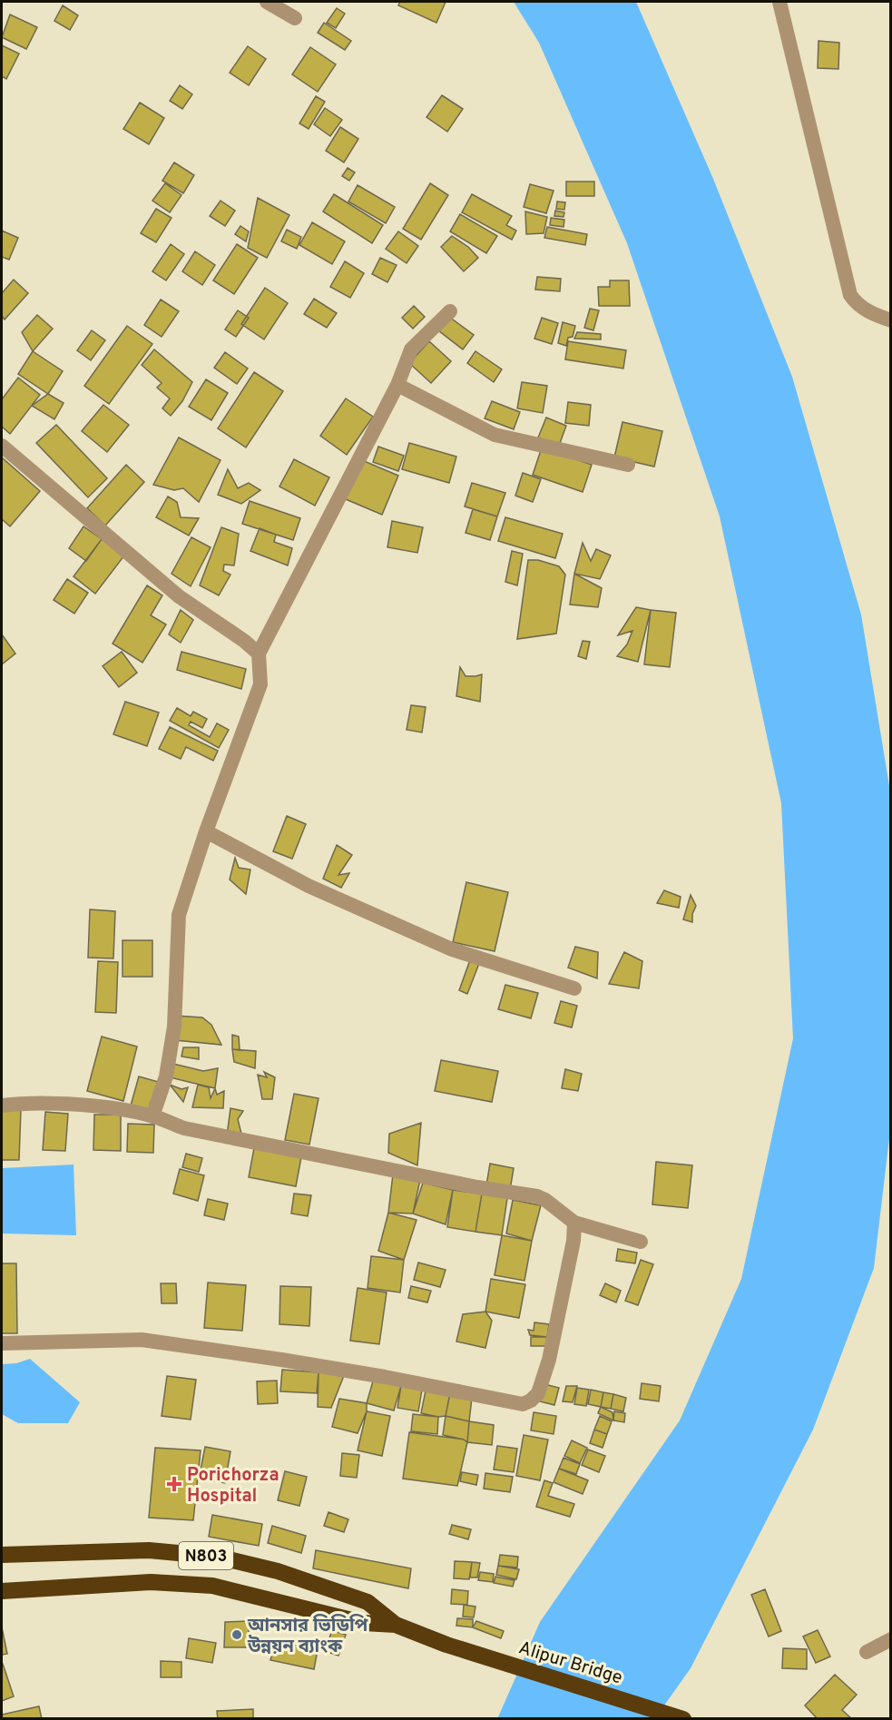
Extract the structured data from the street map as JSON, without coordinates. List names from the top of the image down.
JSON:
{
  "streets": {
    "highway": ["N803", "Alipur Bridge"]
  },
  "crossings": [
    ["N803", "Alipur Bridge"]
  ],
  "places": {
    "health": ["Porichorza Hospital"],
    "other": ["আনসার ভিডিপি উন্নয়ন ব্যাংক"]
  }
}
